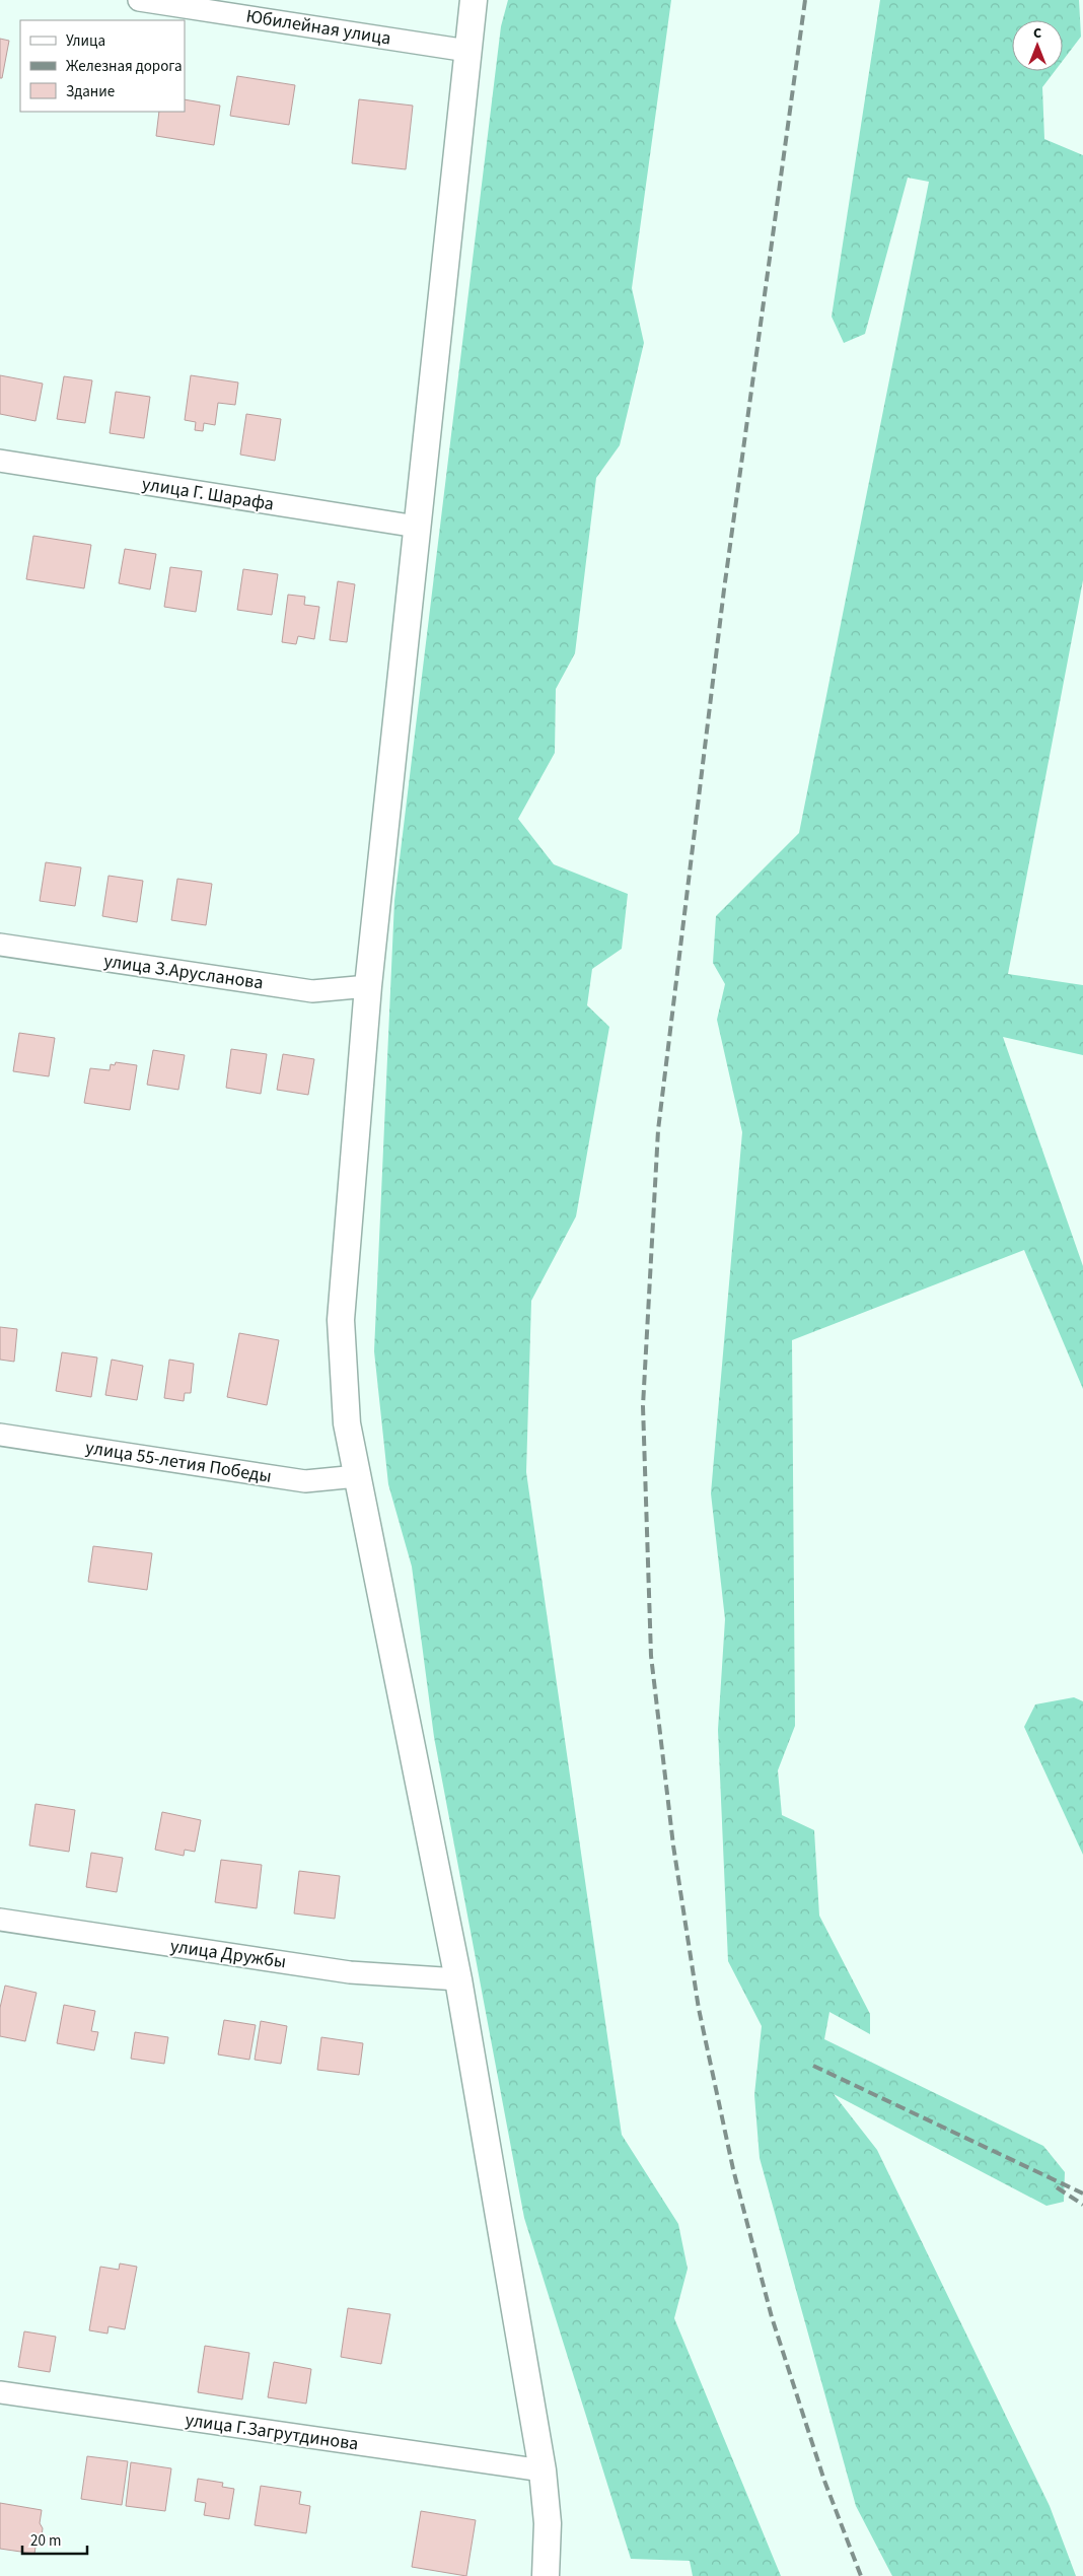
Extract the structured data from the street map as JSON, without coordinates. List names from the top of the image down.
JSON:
{
  "streets": {
    "street": [
      "Юбилейная улица",
      "улица Г. Шарафа",
      "улица З.Арусланова",
      "улица 55-летия Победы",
      "улица Дружбы",
      "улица Г.Загрутдинова"
    ]
  },
  "legend": ["Улица", "Железная дорога", "Здание"],
  "scale_bar": "20 m",
  "north": "top"
}
